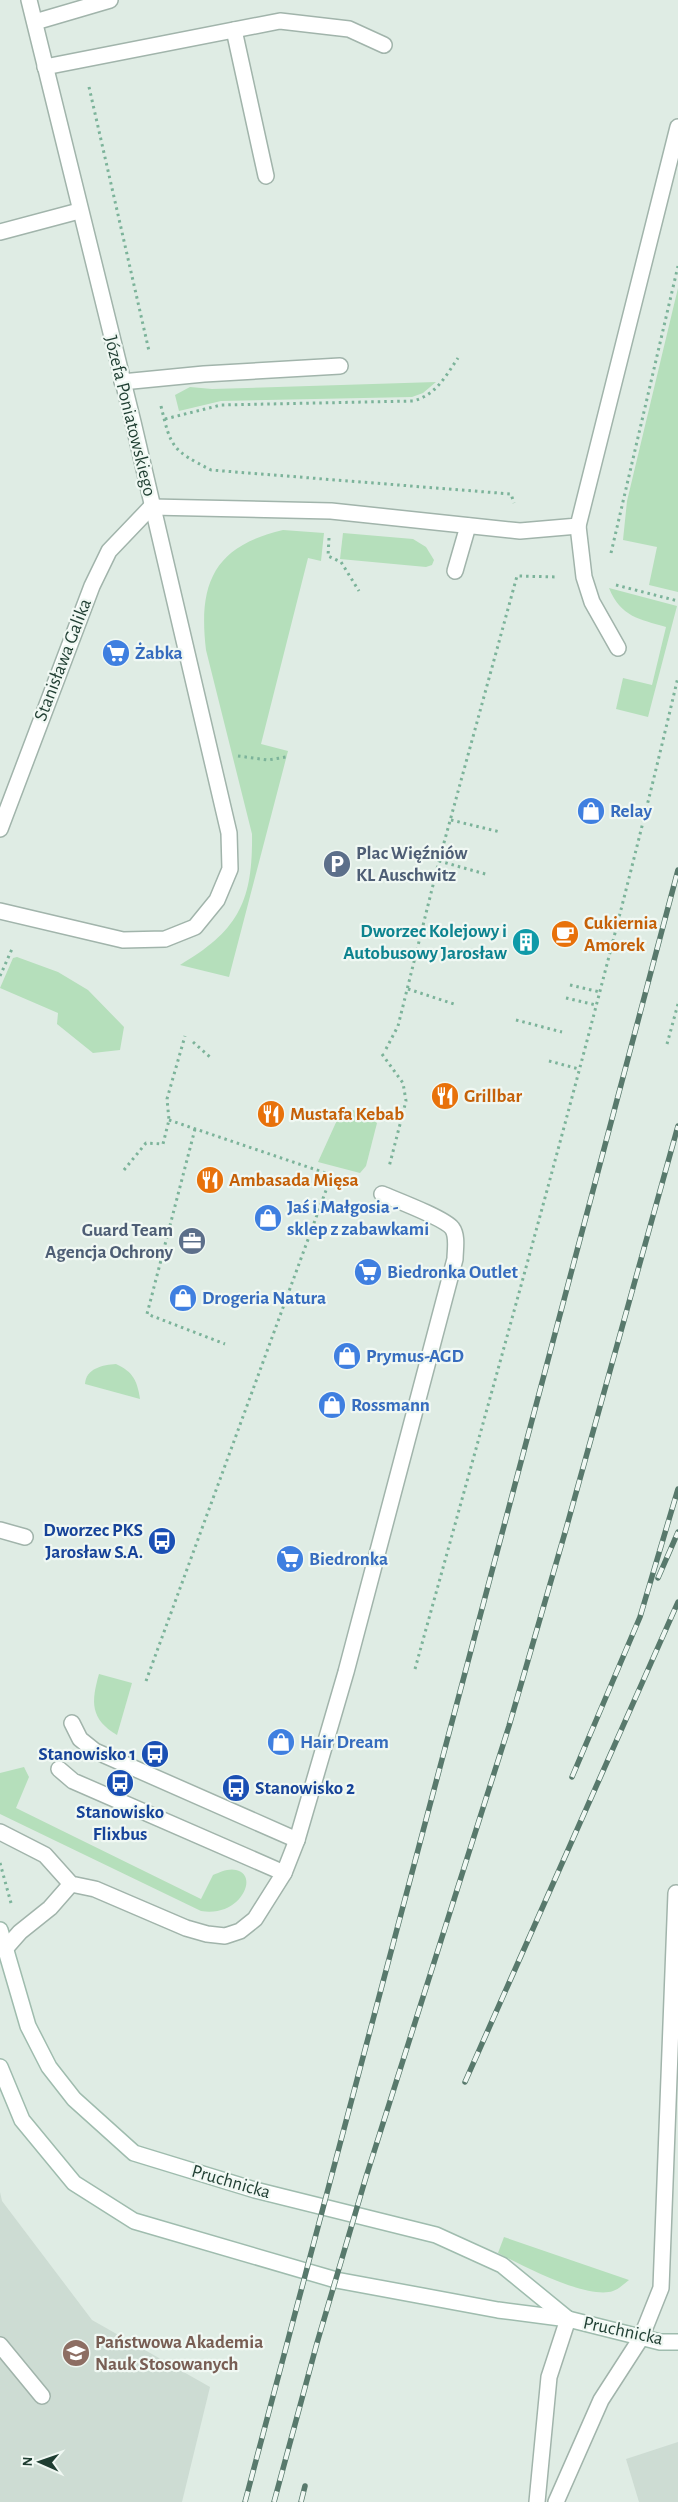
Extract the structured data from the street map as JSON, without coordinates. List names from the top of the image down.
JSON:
{
  "streets": {
    "street": ["Józefa Poniatowskiego", "Stanisława Galika", "Pruchnicka"]
  },
  "crossings": [
    ["Józefa Poniatowskiego", "Stanisława Galika"]
  ],
  "places": {
    "supermarket": ["Żabka", "Biedronka Outlet", "Biedronka"],
    "shop": [
      "Relay",
      "Jaś i Małgosia - sklep z zabawkami",
      "Drogeria Natura",
      "Prymus-AGD",
      "Rossmann",
      "Hair Dream"
    ],
    "parking": ["Plac Więźniów KL Auschwitz"],
    "cafe": ["Cukiernia Amorek"],
    "building": ["Dworzec Kolejowy i Autobusowy Jarosław"],
    "restaurant": ["Grillbar", "Mustafa Kebab", "Ambasada Mięsa"],
    "office": ["Guard Team Agencja Ochrony"],
    "bus stop": [
      "Dworzec PKS Jarosław S.A.",
      "Stanowisko 1",
      "Stanowisko Flixbus",
      "Stanowisko 2"
    ],
    "school or university": ["Państwowa Akademia Nauk Stosowanych"]
  },
  "north": "left"
}
